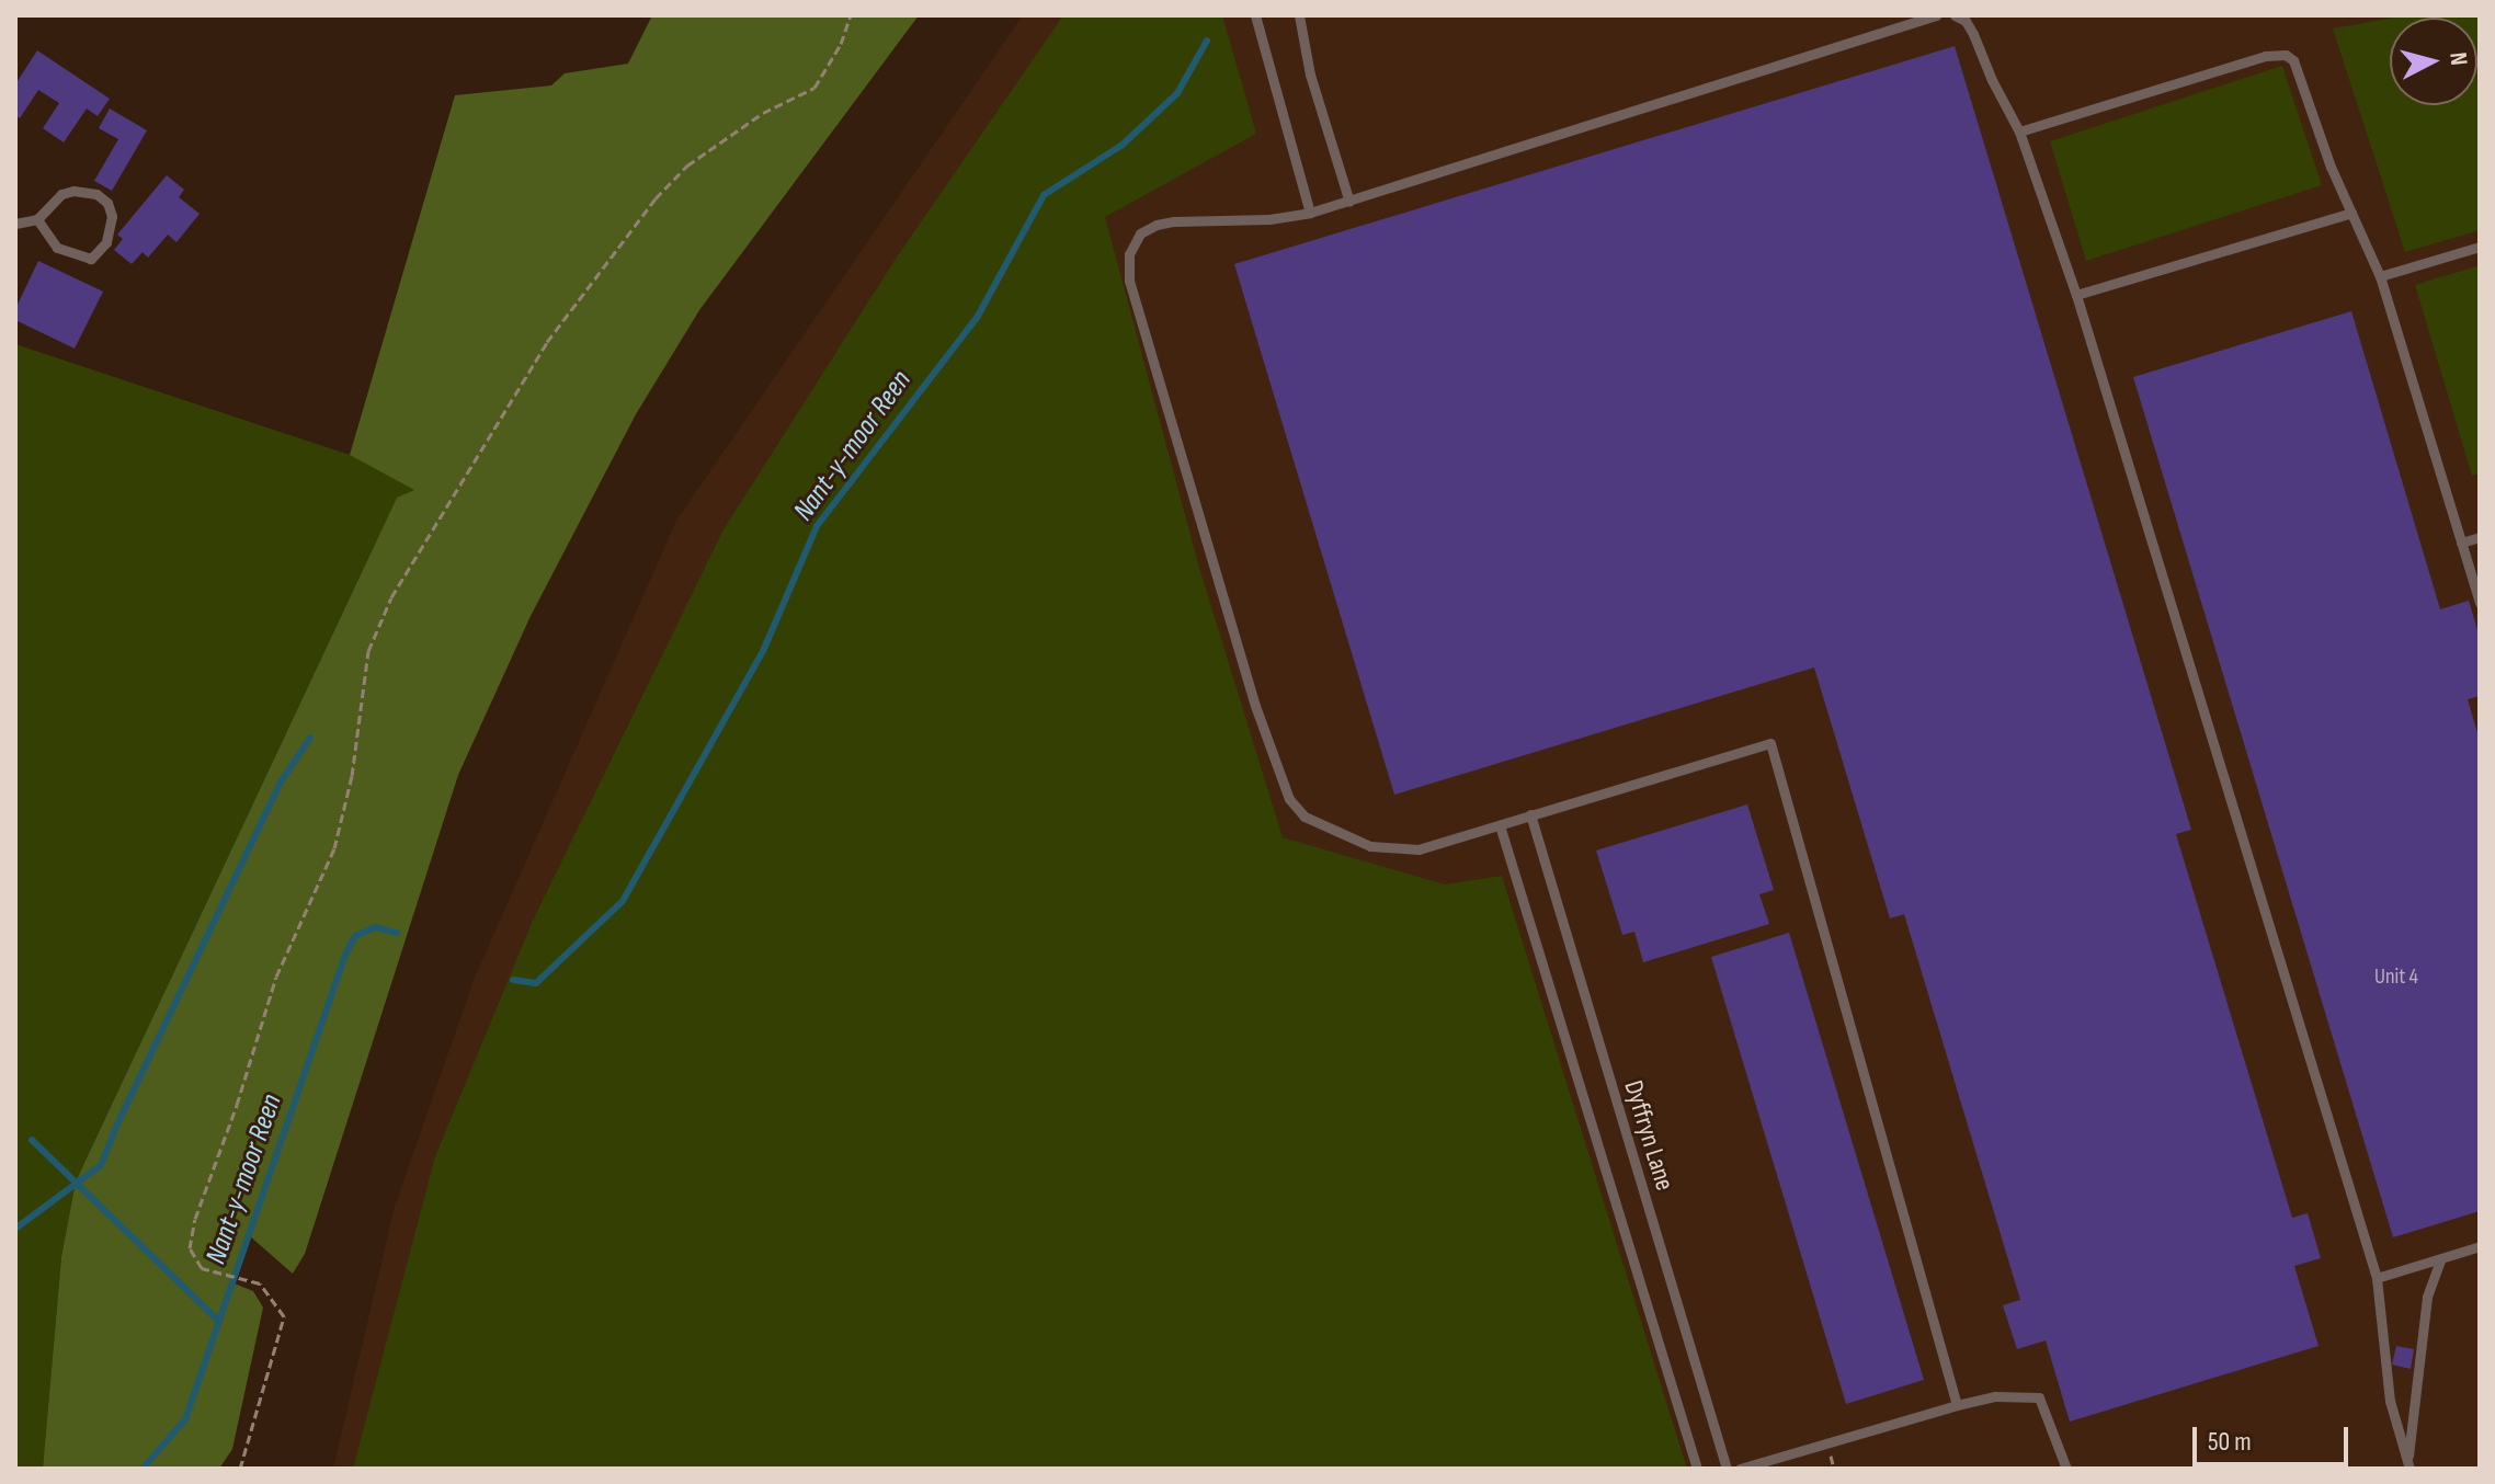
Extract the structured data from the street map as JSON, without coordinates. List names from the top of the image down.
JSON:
{
  "streets": {
    "lane": ["Dyffryn Lane"]
  },
  "water": ["Nant-y-moor Reen"],
  "house_numbers": ["Unit 4"],
  "scale_bar": "50 m",
  "north": "right"
}
